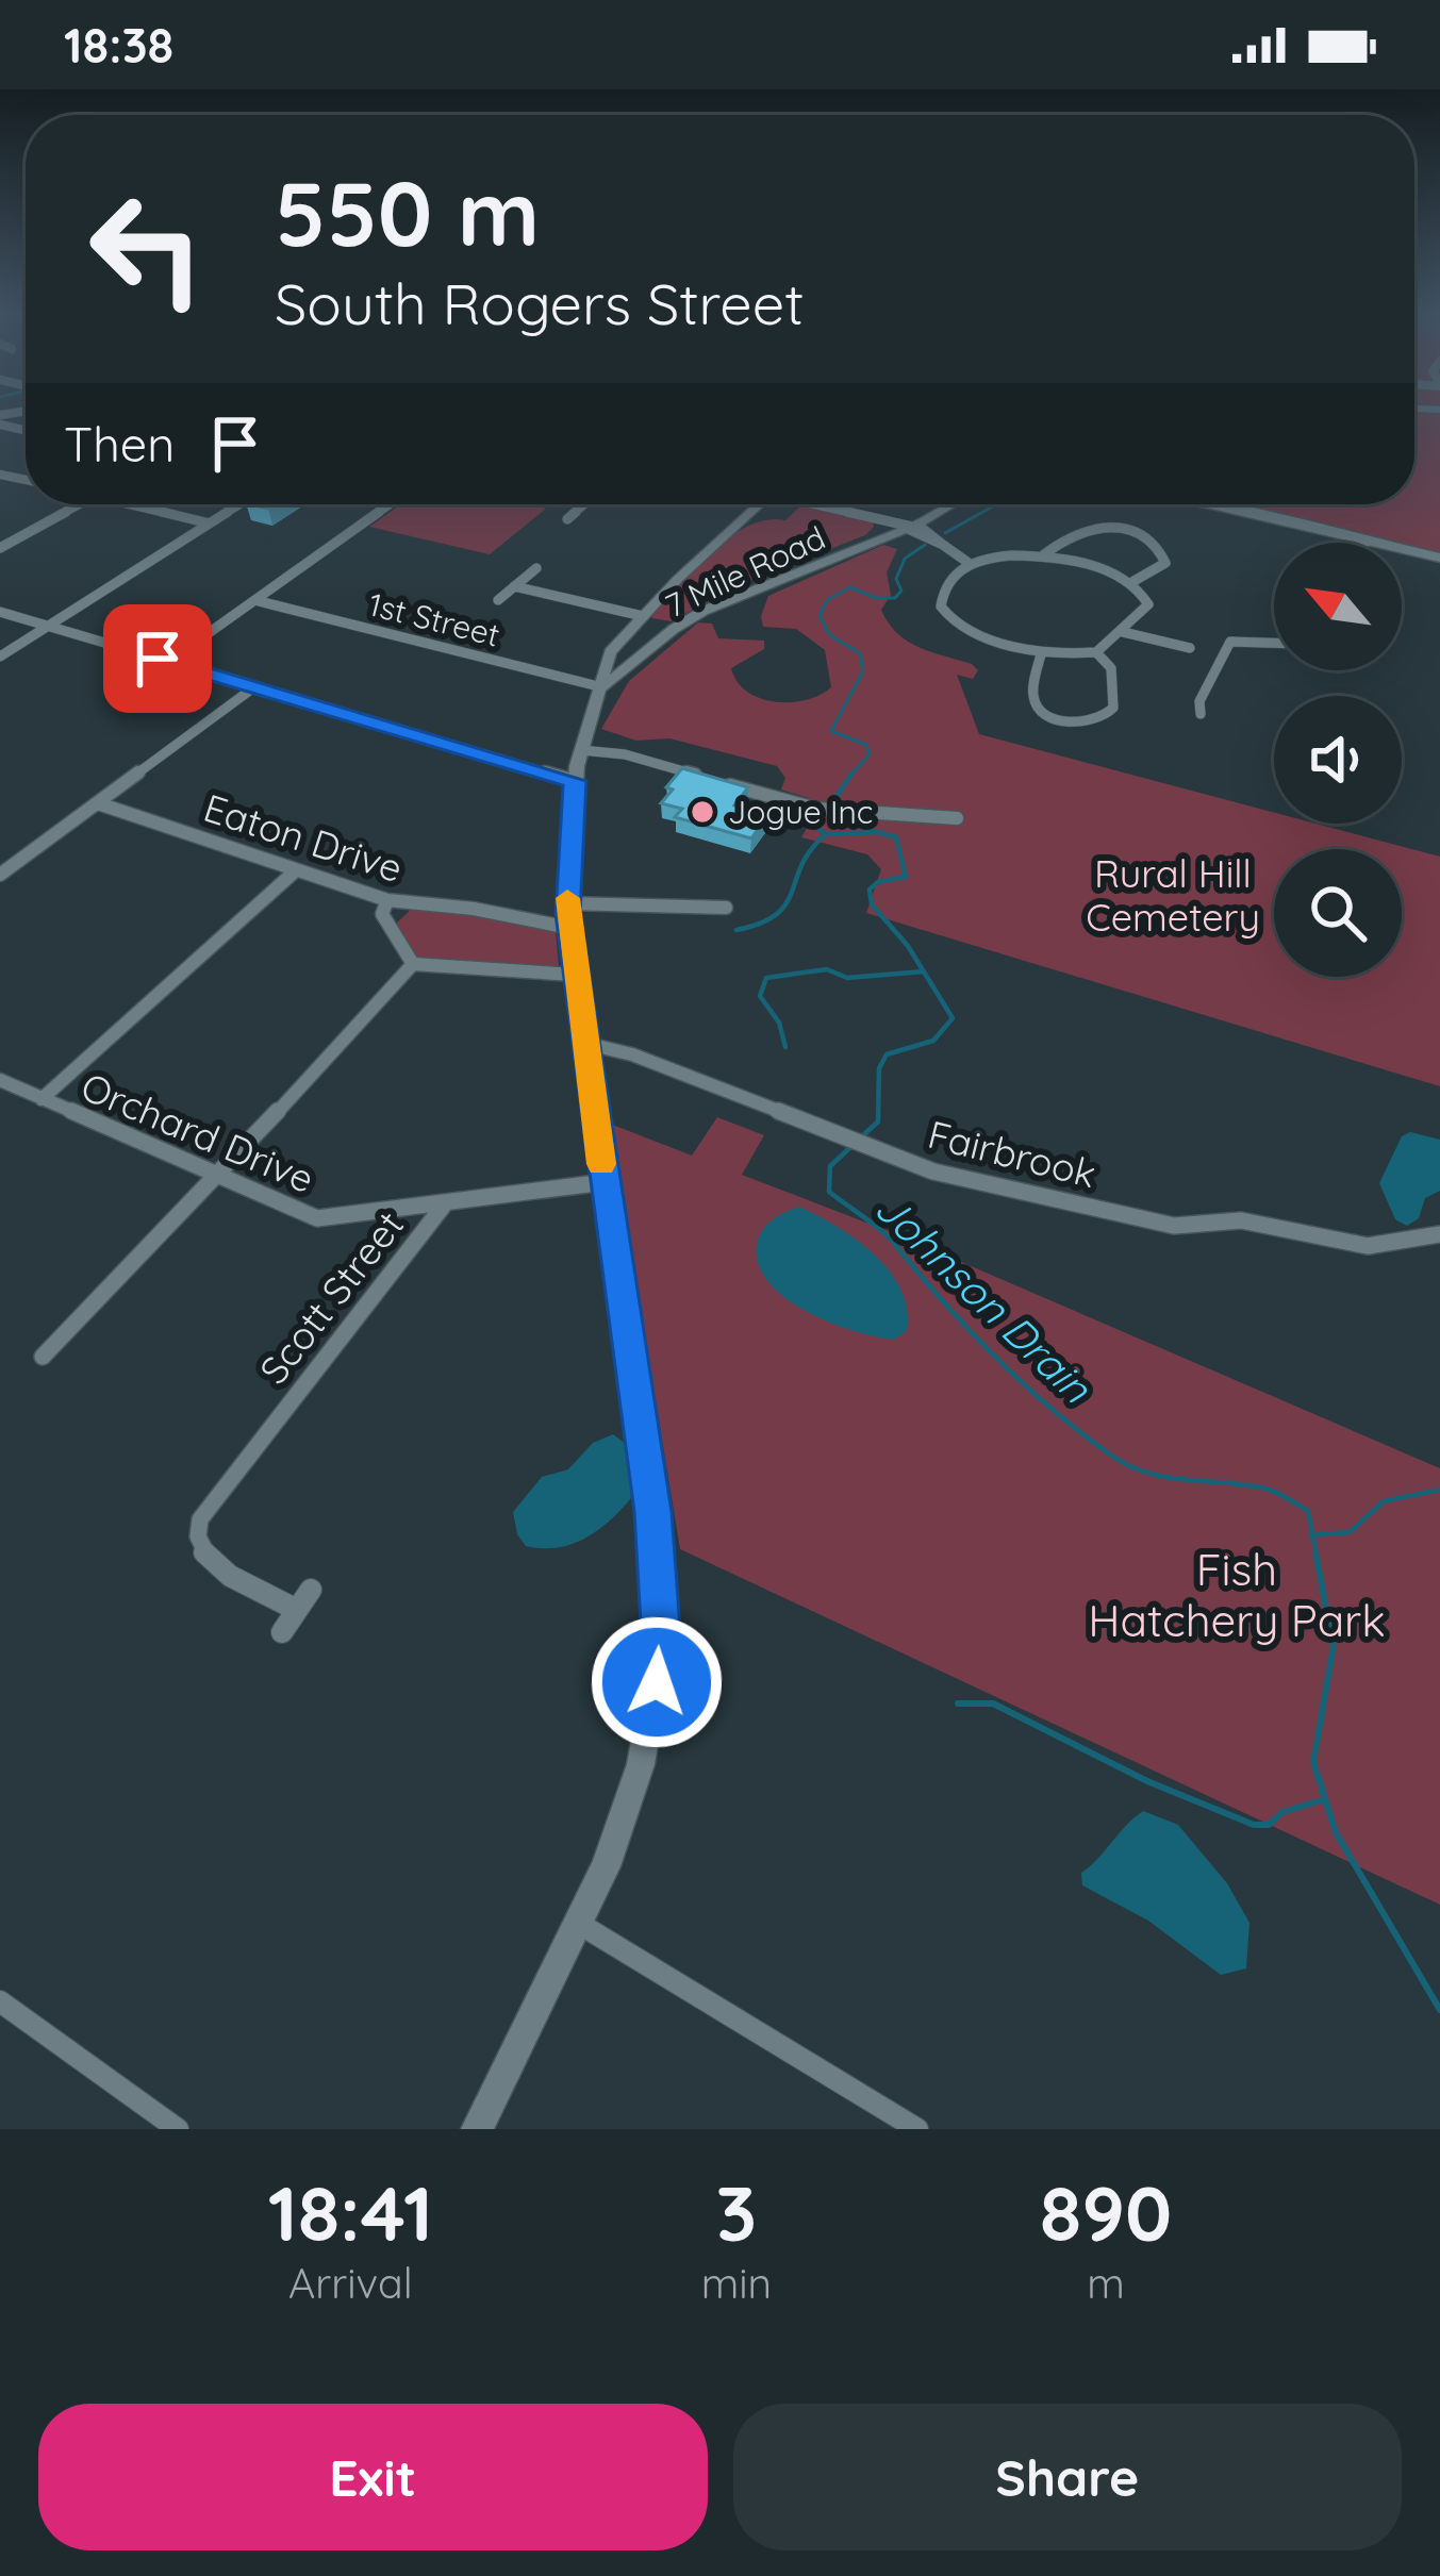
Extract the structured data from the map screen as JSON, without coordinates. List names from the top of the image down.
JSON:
{
  "streets": {
    "street": [
      "7 Mile Road",
      "1st Street",
      "Eaton Drive",
      "Orchard Drive",
      "Fairbrook",
      "Scott Street"
    ]
  },
  "crossings": [
    ["7 Mile Road", "1st Street"],
    ["Orchard Drive", "Scott Street"]
  ],
  "water": ["Johnson Drain"],
  "parks": ["Rural Hill Cemetery", "Fish Hatchery Park"],
  "places": ["Jogue Inc"],
  "north": "top left",
  "page": {
    "status": "18:38",
    "turn": ["550 m", "South Rogers Street"],
    "then": "Then",
    "eta": [
      "18:41",
      "Arrival",
      "3",
      "min",
      "890",
      "m"
    ],
    "buttons": ["Exit", "Share"]
  }
}
